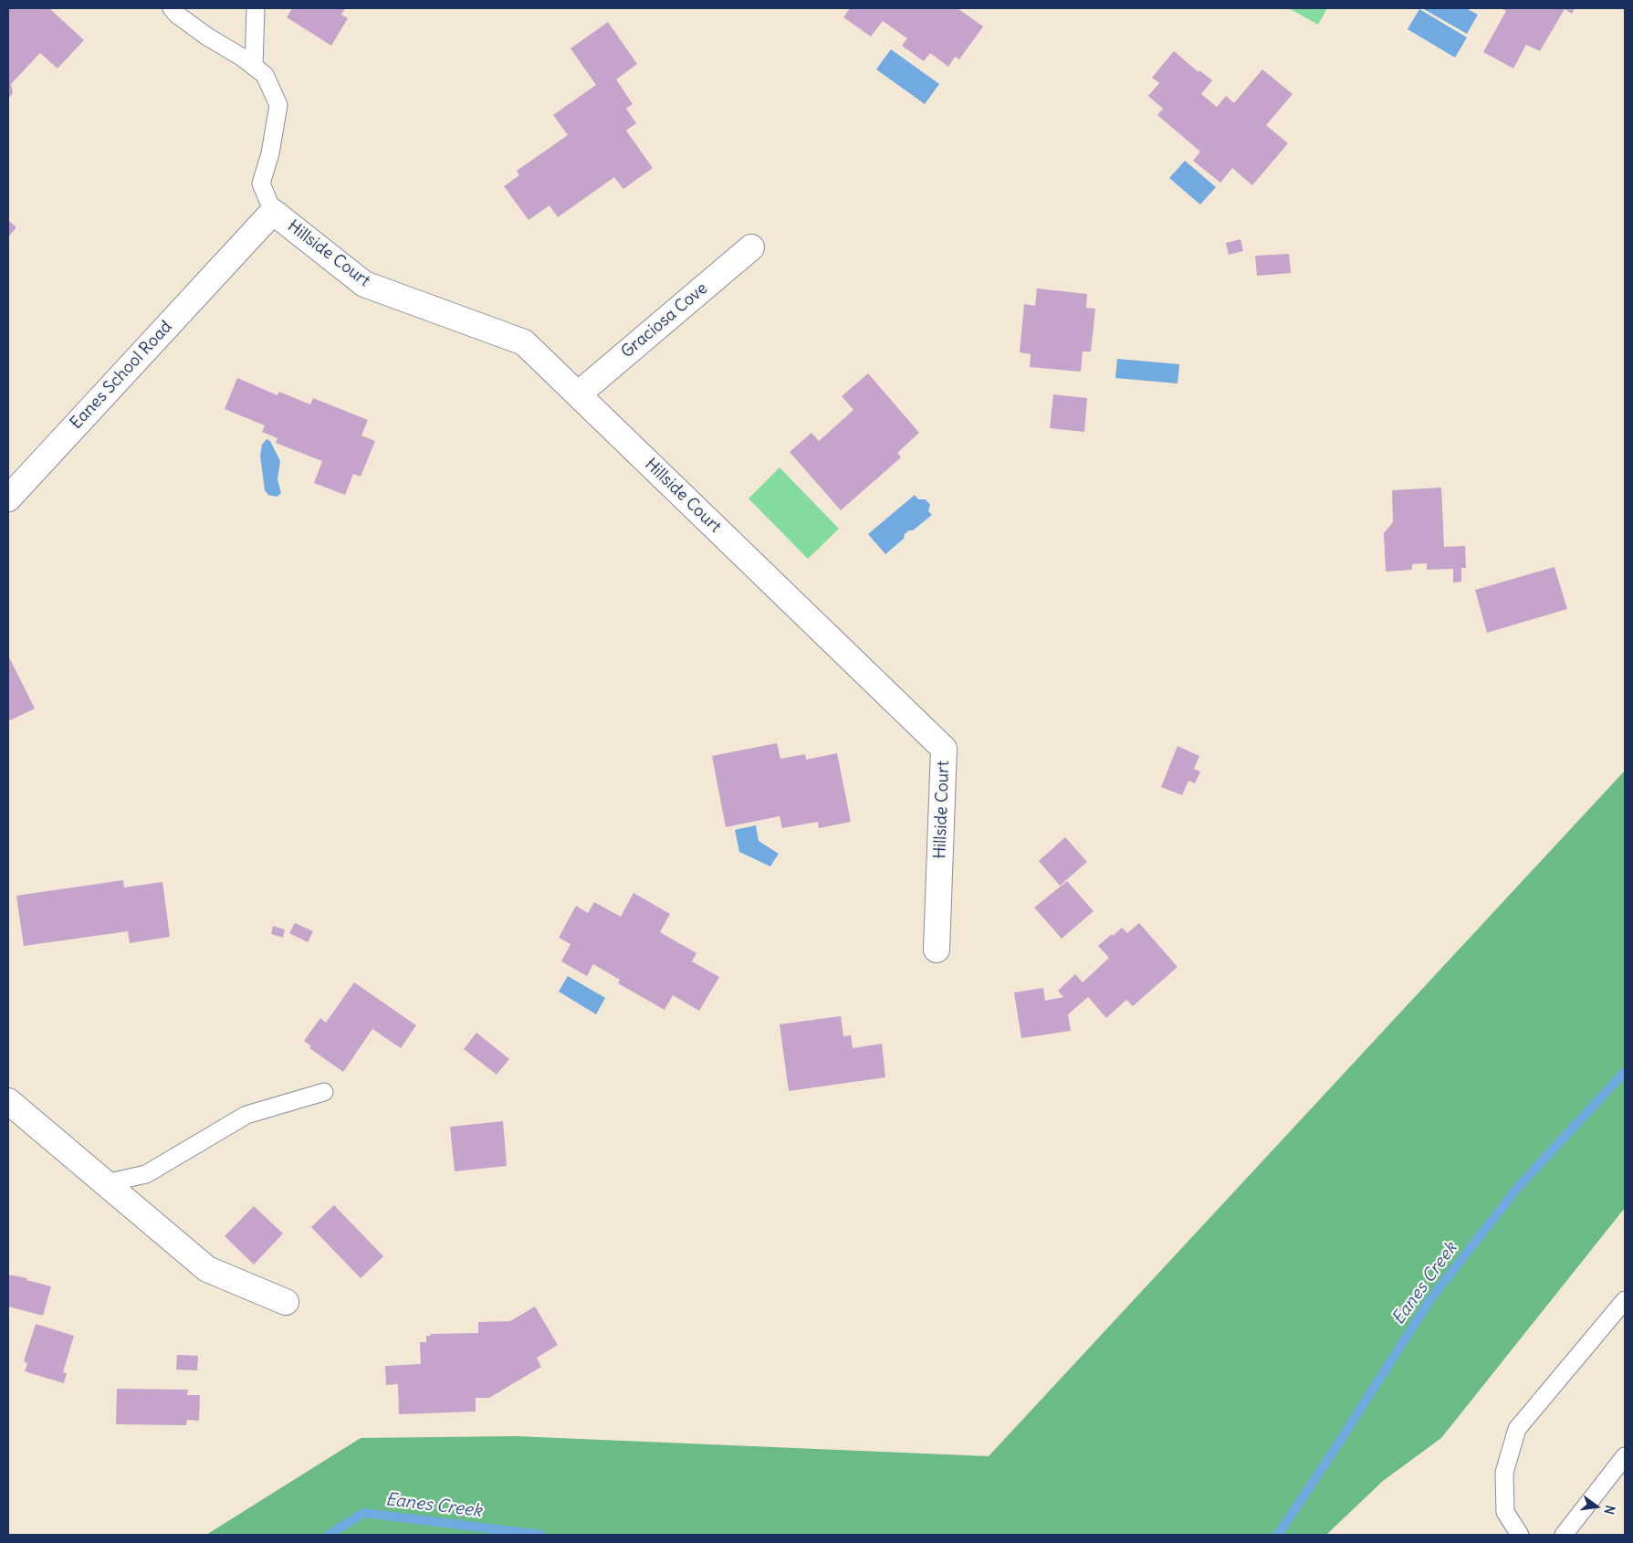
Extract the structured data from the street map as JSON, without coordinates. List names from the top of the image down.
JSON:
{
  "streets": {
    "street": ["Hillside Court", "Graciosa Cove", "Eanes School Road"]
  },
  "crossings": [
    ["Hillside Court", "Graciosa Cove"],
    ["Hillside Court", "Eanes School Road"]
  ],
  "water": ["Eanes Creek"],
  "north": "right"
}
